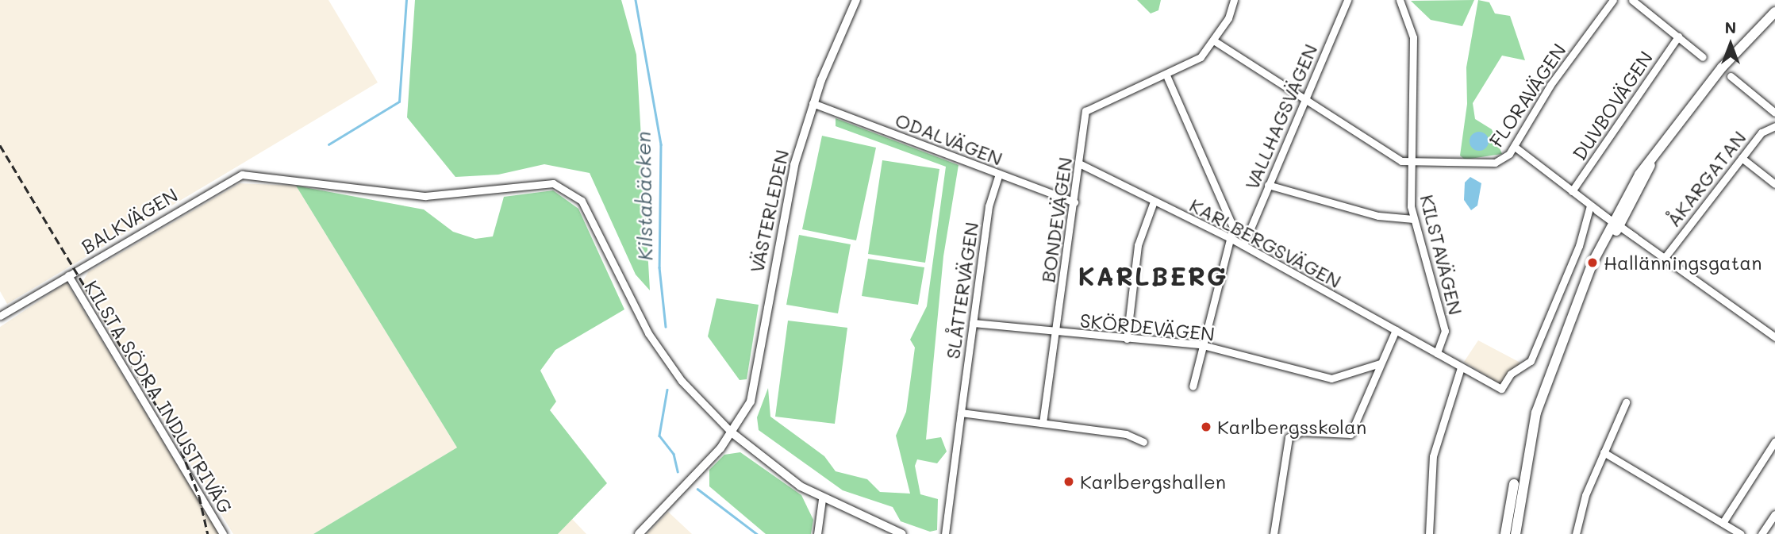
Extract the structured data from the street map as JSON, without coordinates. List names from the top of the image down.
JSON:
{
  "streets": {
    "street": [
      "FLORAVÄGEN",
      "DUVBOVÄGEN",
      "VALLHAGSVÄGEN",
      "ODALVÄGEN",
      "ÅKARGATAN",
      "VÄSTERLEDEN",
      "BONDEVÄGEN",
      "BALKVÄGEN",
      "KARLBERGSVÄGEN",
      "KILSTAVÄGEN",
      "SLÅTTERVÄGEN",
      "SKÖRDEVÄGEN",
      "KILSTA SÖDRA INDUSTRIVÄG"
    ]
  },
  "crossings": [
    ["FLORAVÄGEN", "VALLHAGSVÄGEN"],
    ["FLORAVÄGEN", "BONDEVÄGEN"],
    ["FLORAVÄGEN", "KILSTAVÄGEN"],
    ["VALLHAGSVÄGEN", "KARLBERGSVÄGEN"],
    ["ODALVÄGEN", "VÄSTERLEDEN"],
    ["ODALVÄGEN", "BONDEVÄGEN"],
    ["ODALVÄGEN", "SLÅTTERVÄGEN"],
    ["VÄSTERLEDEN", "BALKVÄGEN"],
    ["BONDEVÄGEN", "KARLBERGSVÄGEN"],
    ["BONDEVÄGEN", "SKÖRDEVÄGEN"],
    ["BALKVÄGEN", "KILSTA SÖDRA INDUSTRIVÄG"],
    ["KARLBERGSVÄGEN", "KILSTAVÄGEN"],
    ["SLÅTTERVÄGEN", "SKÖRDEVÄGEN"]
  ],
  "districts": ["KARLBERG"],
  "water": ["Kilstabäcken"],
  "places": ["Hallänningsgatan", "Karlbergsskolan", "Karlbergshallen"],
  "north": "top"
}
